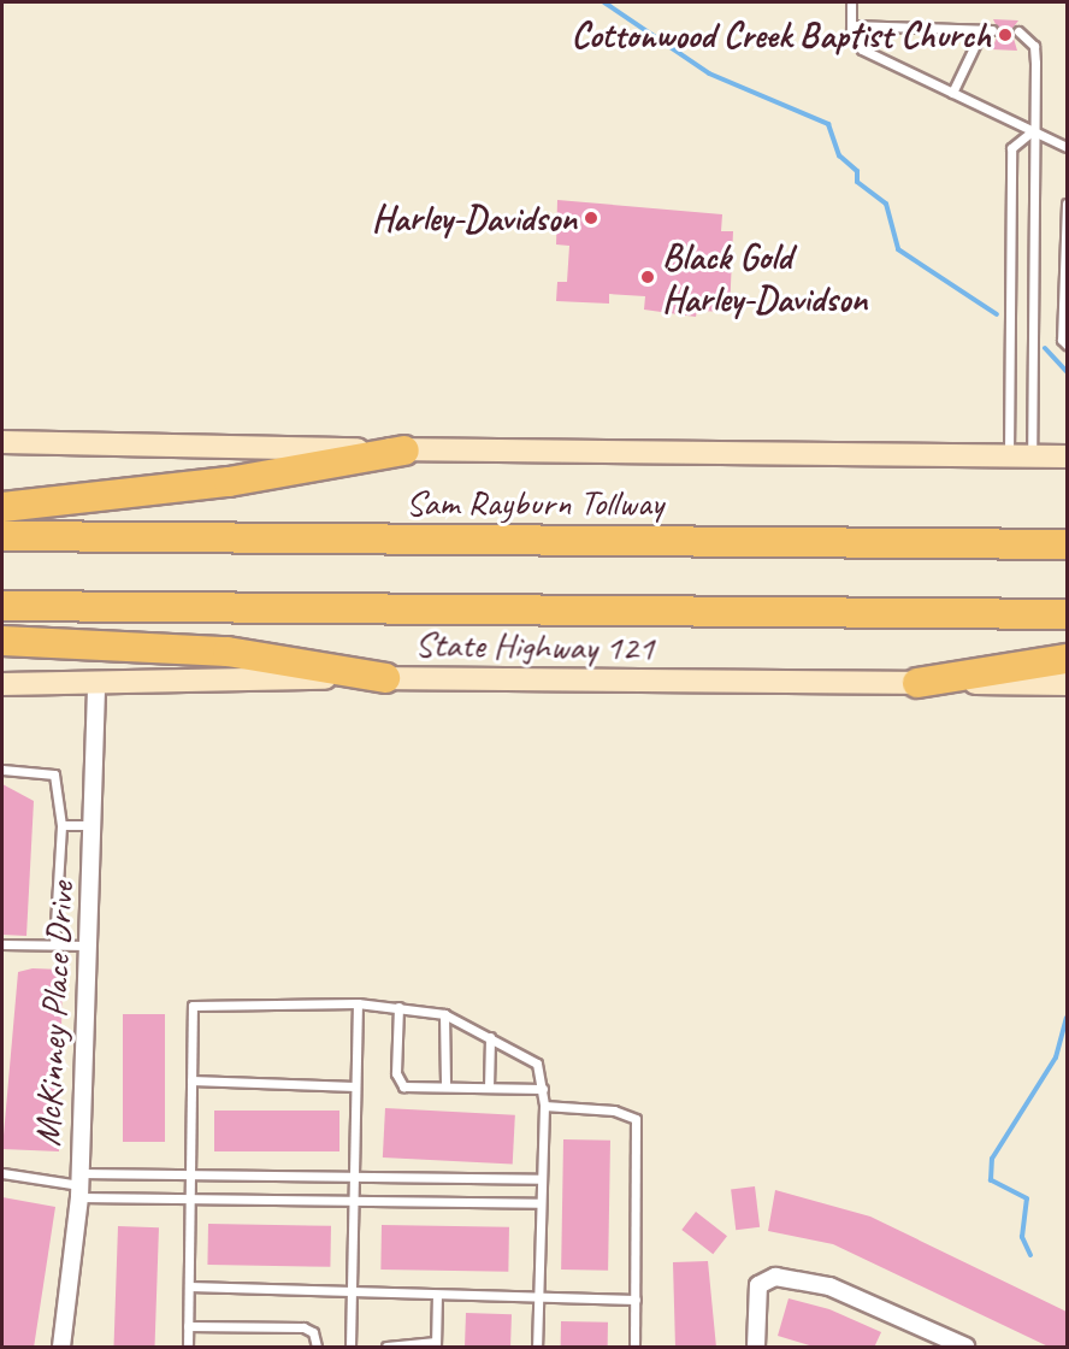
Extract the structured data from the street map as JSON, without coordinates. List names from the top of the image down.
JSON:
{
  "streets": {
    "highway": ["Sam Rayburn Tollway"],
    "main road": ["State Highway 121"],
    "street": ["McKinney Place Drive"]
  },
  "crossings": [
    ["State Highway 121", "McKinney Place Drive"]
  ],
  "places": ["Cottonwood Creek Baptist Church", "Harley-Davidson", "Black Gold Harley-Davidson"]
}
